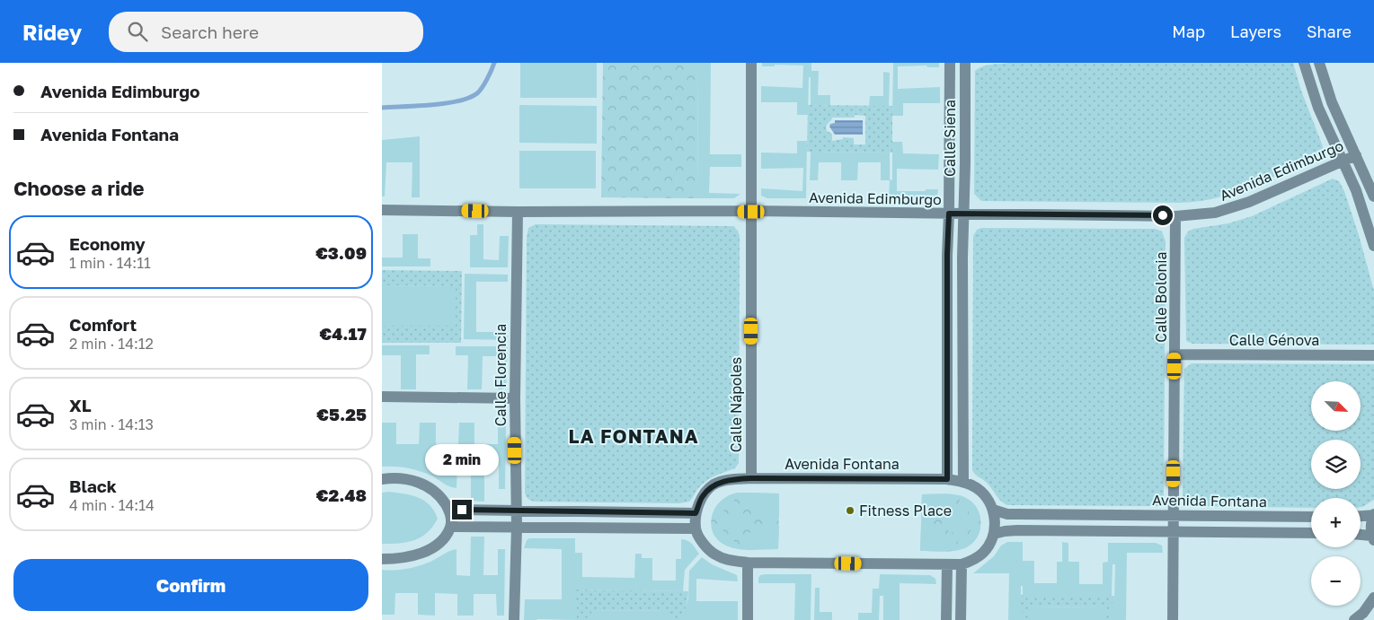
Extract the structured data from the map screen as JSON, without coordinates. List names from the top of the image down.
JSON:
{
  "streets": {
    "street": [
      "Calle Siena",
      "Avenida Edimburgo",
      "Calle Bolonia",
      "Calle Génova",
      "Calle Florencia",
      "Calle Nápoles",
      "Avenida Fontana"
    ]
  },
  "crossings": [
    ["Calle Siena", "Avenida Edimburgo"],
    ["Calle Siena", "Avenida Fontana"],
    ["Avenida Edimburgo", "Calle Bolonia"],
    ["Avenida Edimburgo", "Calle Florencia"],
    ["Avenida Edimburgo", "Calle Nápoles"],
    ["Calle Bolonia", "Calle Génova"],
    ["Calle Bolonia", "Avenida Fontana"],
    ["Calle Nápoles", "Avenida Fontana"]
  ],
  "districts": ["LA FONTANA"],
  "places": ["Fitness Place"],
  "north": "bottom right",
  "page": {
    "header": "Ridey",
    "search": "Search here",
    "nav": ["Map", "Layers", "Share"],
    "banner": ["Avenida Edimburgo", "Avenida Fontana"],
    "heading": "Choose a ride",
    "list": [
      {
        "name": "Economy",
        "note": "1 min · 14:11",
        "value": "€3.09"
      },
      {
        "name": "Comfort",
        "note": "2 min · 14:12",
        "value": "€4.17"
      },
      {
        "name": "XL",
        "note": "3 min · 14:13",
        "value": "€5.25"
      },
      {
        "name": "Black",
        "note": "4 min · 14:14",
        "value": "€2.48"
      }
    ],
    "map_buttons": ["+", "−"],
    "bubble": "2 min",
    "buttons": "Confirm"
  }
}
